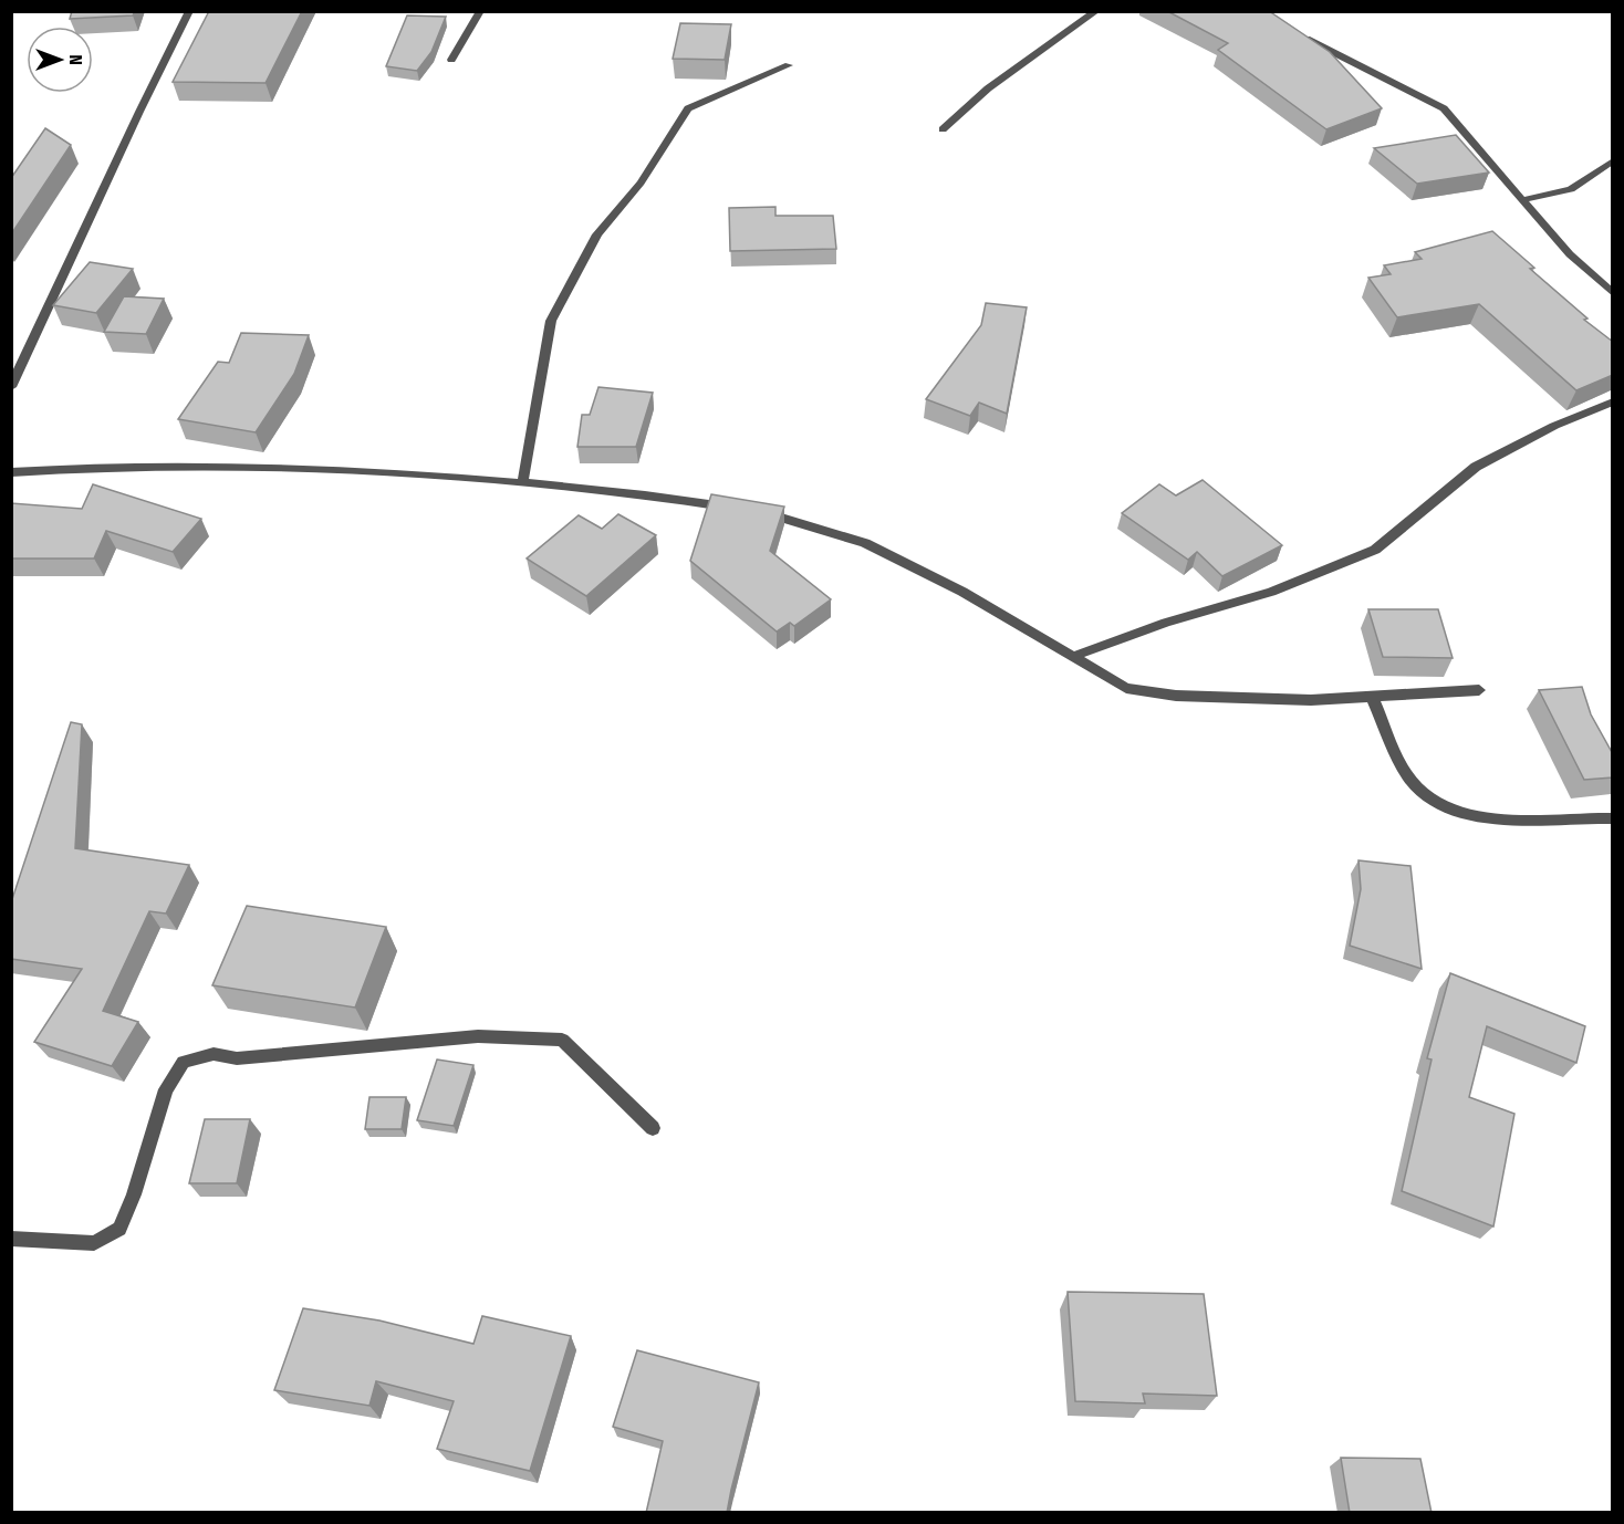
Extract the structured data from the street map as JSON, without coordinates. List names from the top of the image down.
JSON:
{
  "north": "right"
}
